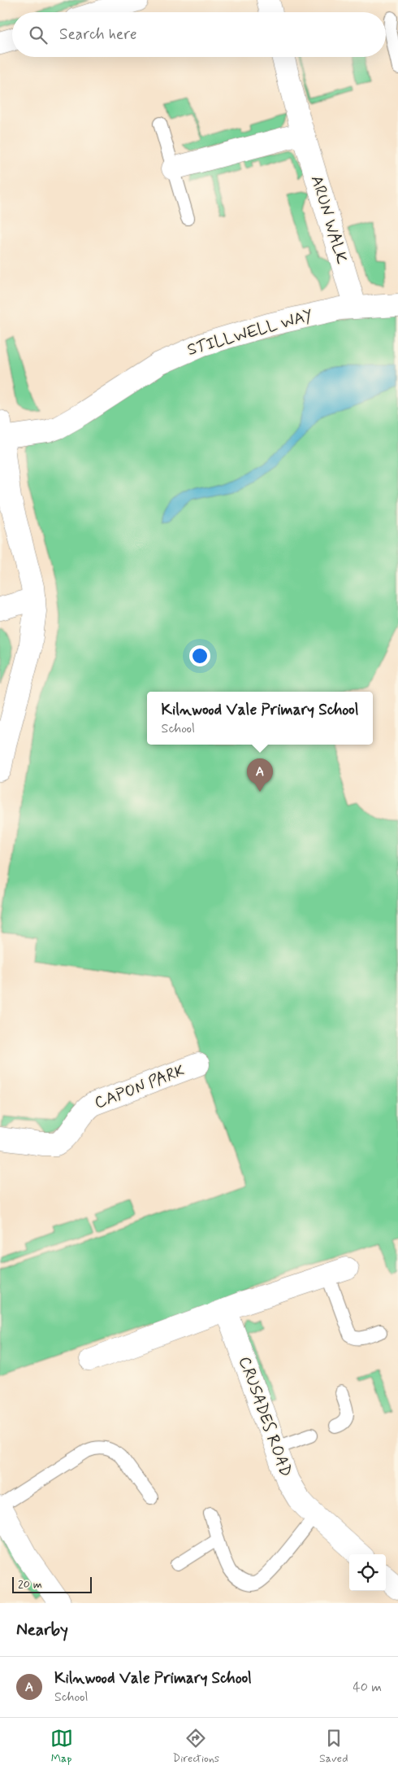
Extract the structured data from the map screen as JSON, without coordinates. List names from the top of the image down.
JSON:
{
  "streets": {
    "street": [
      "ARUN WALK",
      "STILLWELL WAY",
      "CAPON PARK",
      "CRUSADES ROAD"
    ]
  },
  "crossings": [
    ["ARUN WALK", "STILLWELL WAY"]
  ],
  "scale_bar": "20 m",
  "page": {
    "search": "Search here",
    "popup": ["Kilnwood Vale Primary School", "School"],
    "pins": "A",
    "scale": "20 m",
    "heading": "Nearby",
    "list": [
      {
        "mark": "A",
        "name": "Kilnwood Vale Primary School",
        "note": "School",
        "value": "40 m"
      }
    ],
    "nav": ["Map", "Directions", "Saved"]
  }
}
